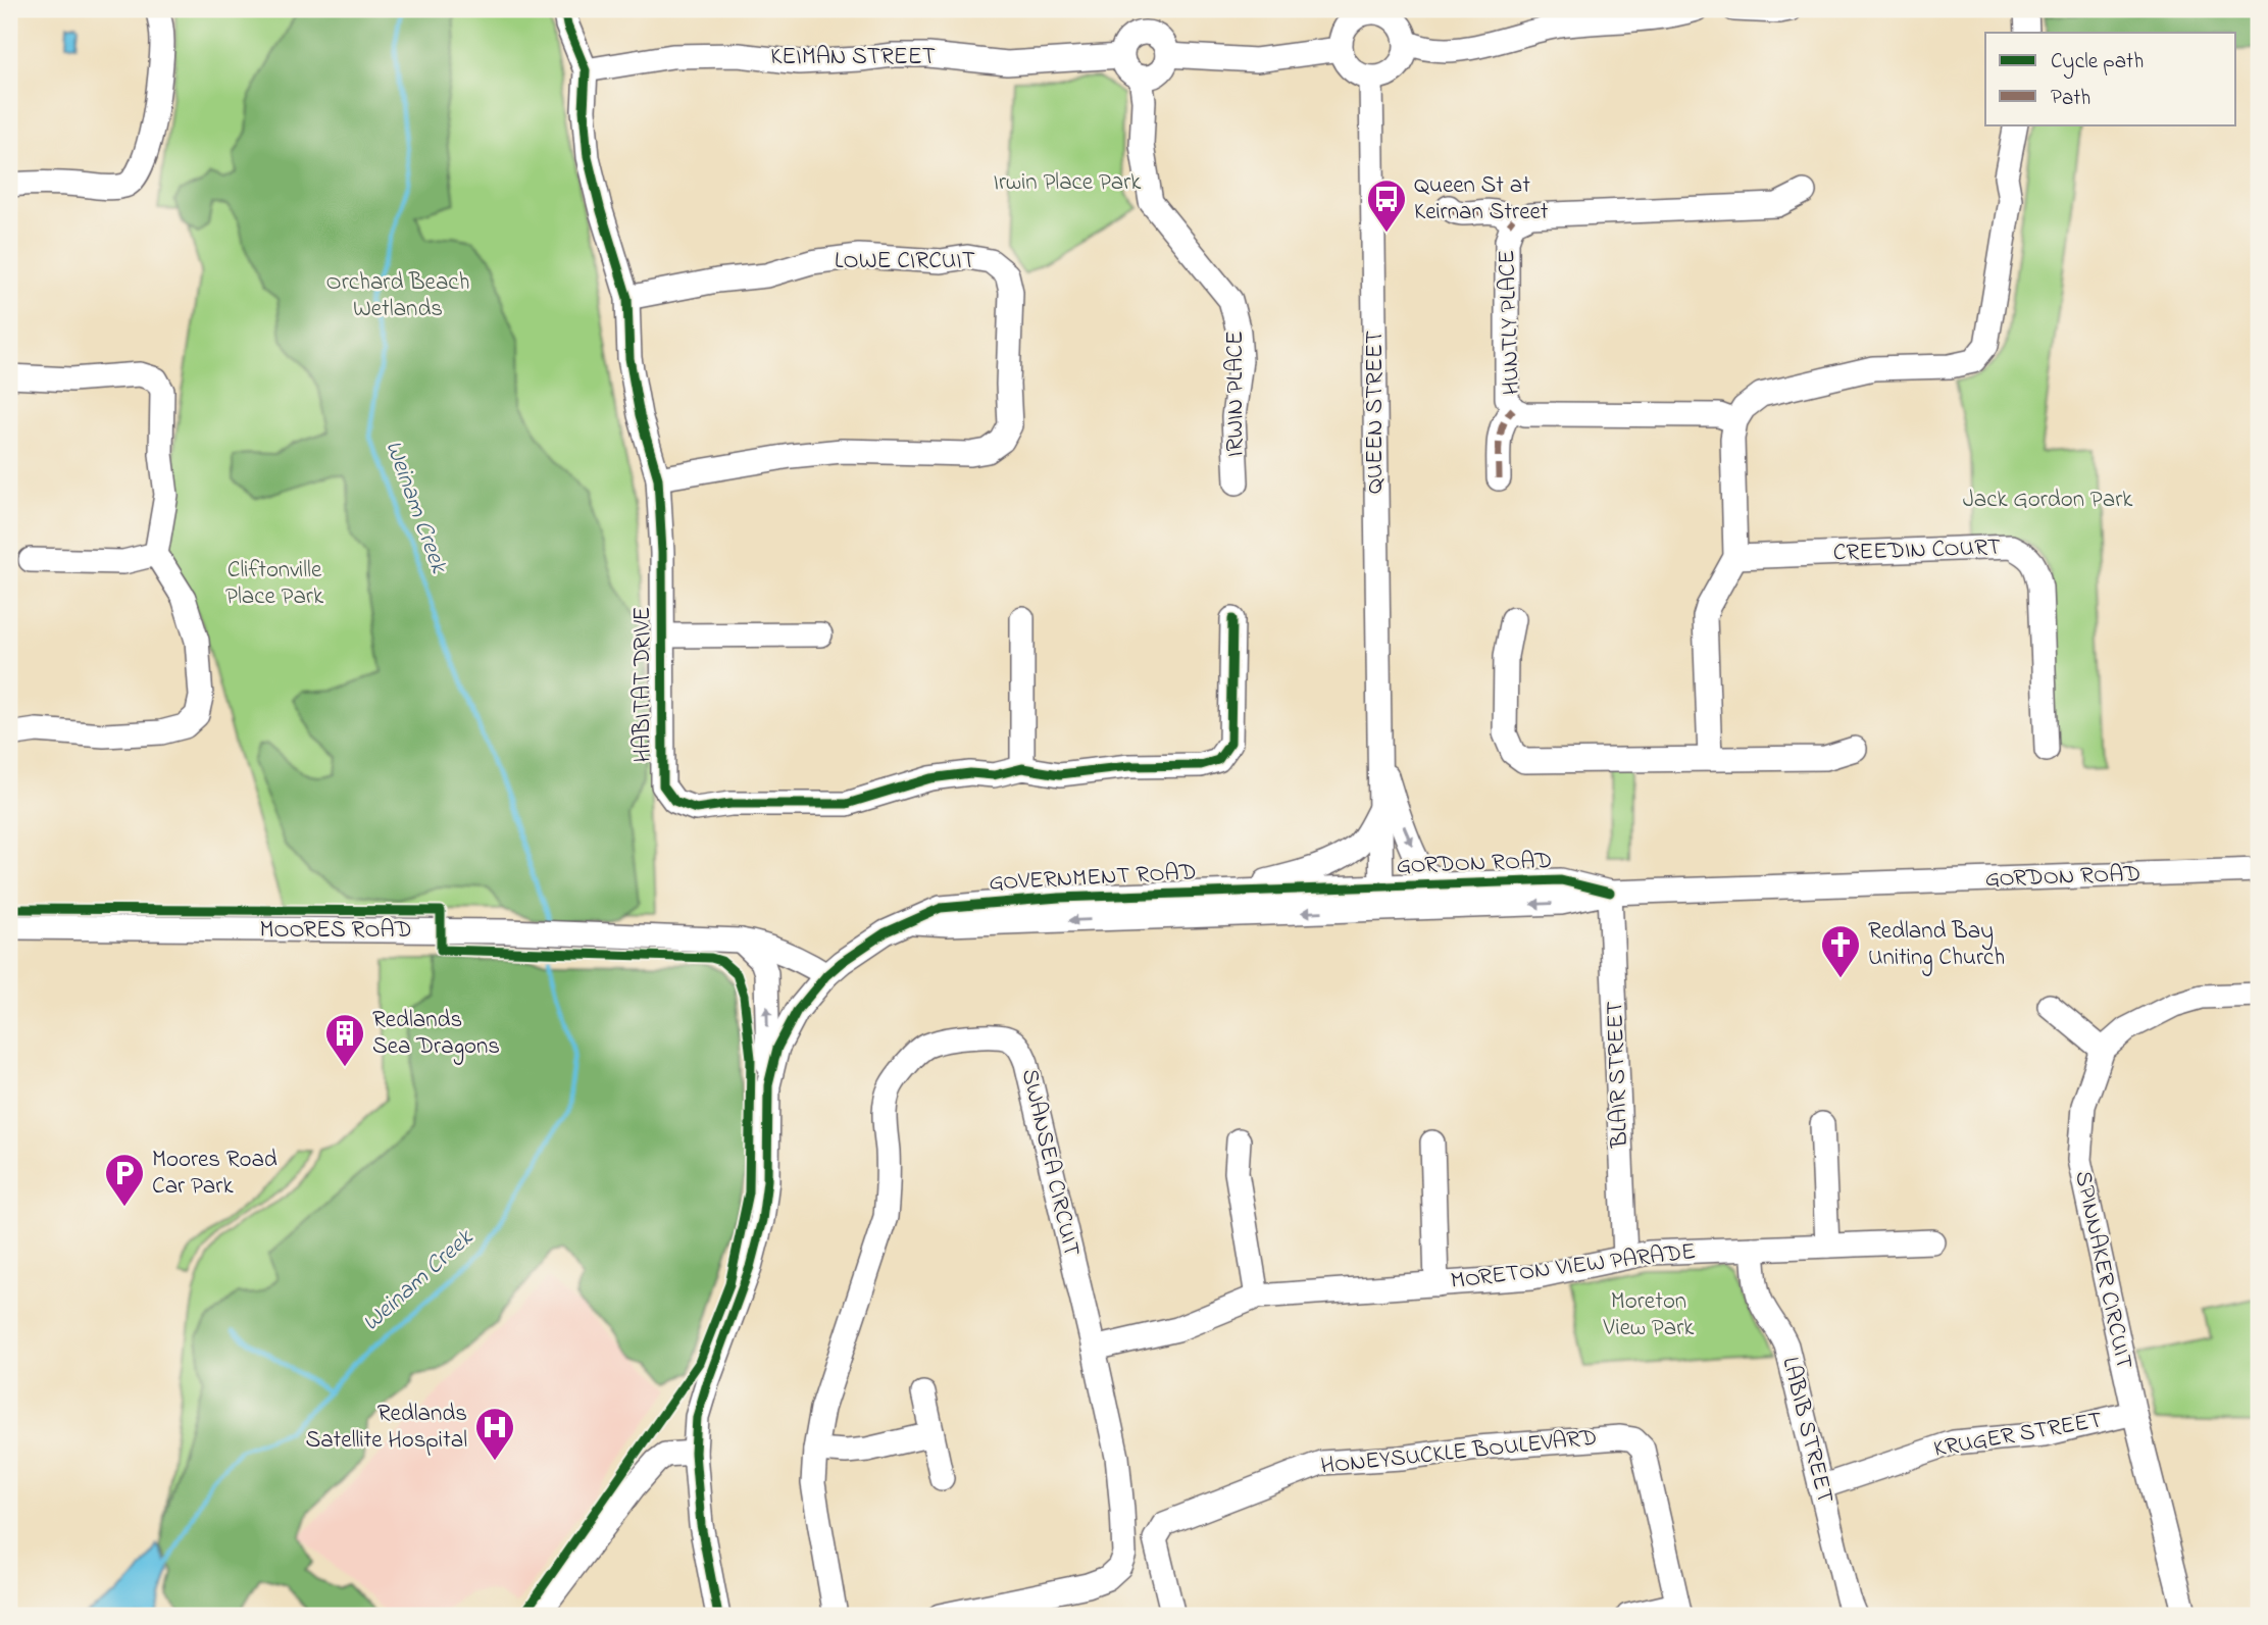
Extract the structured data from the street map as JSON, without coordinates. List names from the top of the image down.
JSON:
{
  "streets": {
    "street": [
      "KEIMAN STREET",
      "LOWE CIRCUIT",
      "HUNTLY PLACE",
      "IRWIN PLACE",
      "QUEEN STREET",
      "CREEDIN COURT",
      "HABITAT DRIVE",
      "GORDON ROAD",
      "GOVERNMENT ROAD",
      "MOORES ROAD",
      "BLAIR STREET",
      "SWANSEA CIRCUIT",
      "MORETON VIEW PARADE",
      "SPINNAKER CIRCUIT",
      "LABIB STREET",
      "KRUGER STREET",
      "HONEYSUCKLE BOULEVARD"
    ]
  },
  "crossings": [
    ["KEIMAN STREET", "HABITAT DRIVE"],
    ["LOWE CIRCUIT", "HABITAT DRIVE"],
    ["QUEEN STREET", "GORDON ROAD"],
    ["QUEEN STREET", "GOVERNMENT ROAD"],
    ["GORDON ROAD", "GOVERNMENT ROAD"],
    ["GORDON ROAD", "BLAIR STREET"],
    ["GOVERNMENT ROAD", "MOORES ROAD"],
    ["BLAIR STREET", "MORETON VIEW PARADE"],
    ["SWANSEA CIRCUIT", "MORETON VIEW PARADE"],
    ["MORETON VIEW PARADE", "LABIB STREET"],
    ["SPINNAKER CIRCUIT", "KRUGER STREET"],
    ["LABIB STREET", "KRUGER STREET"]
  ],
  "water": ["Weinam Creek"],
  "parks": [
    "Irwin Place Park",
    "Orchard Beach Wetlands",
    "Jack Gordon Park",
    "Cliftonville Place Park",
    "Moreton View Park"
  ],
  "places": {
    "bus stop": ["Queen St at Keirnan Street"],
    "church": ["Redland Bay Uniting Church"],
    "building": ["Redlands Sea Dragons"],
    "parking": ["Moores Road Car Park"],
    "hospital": ["Redlands Satellite Hospital"]
  },
  "legend": ["Cycle path", "Path"]
}
